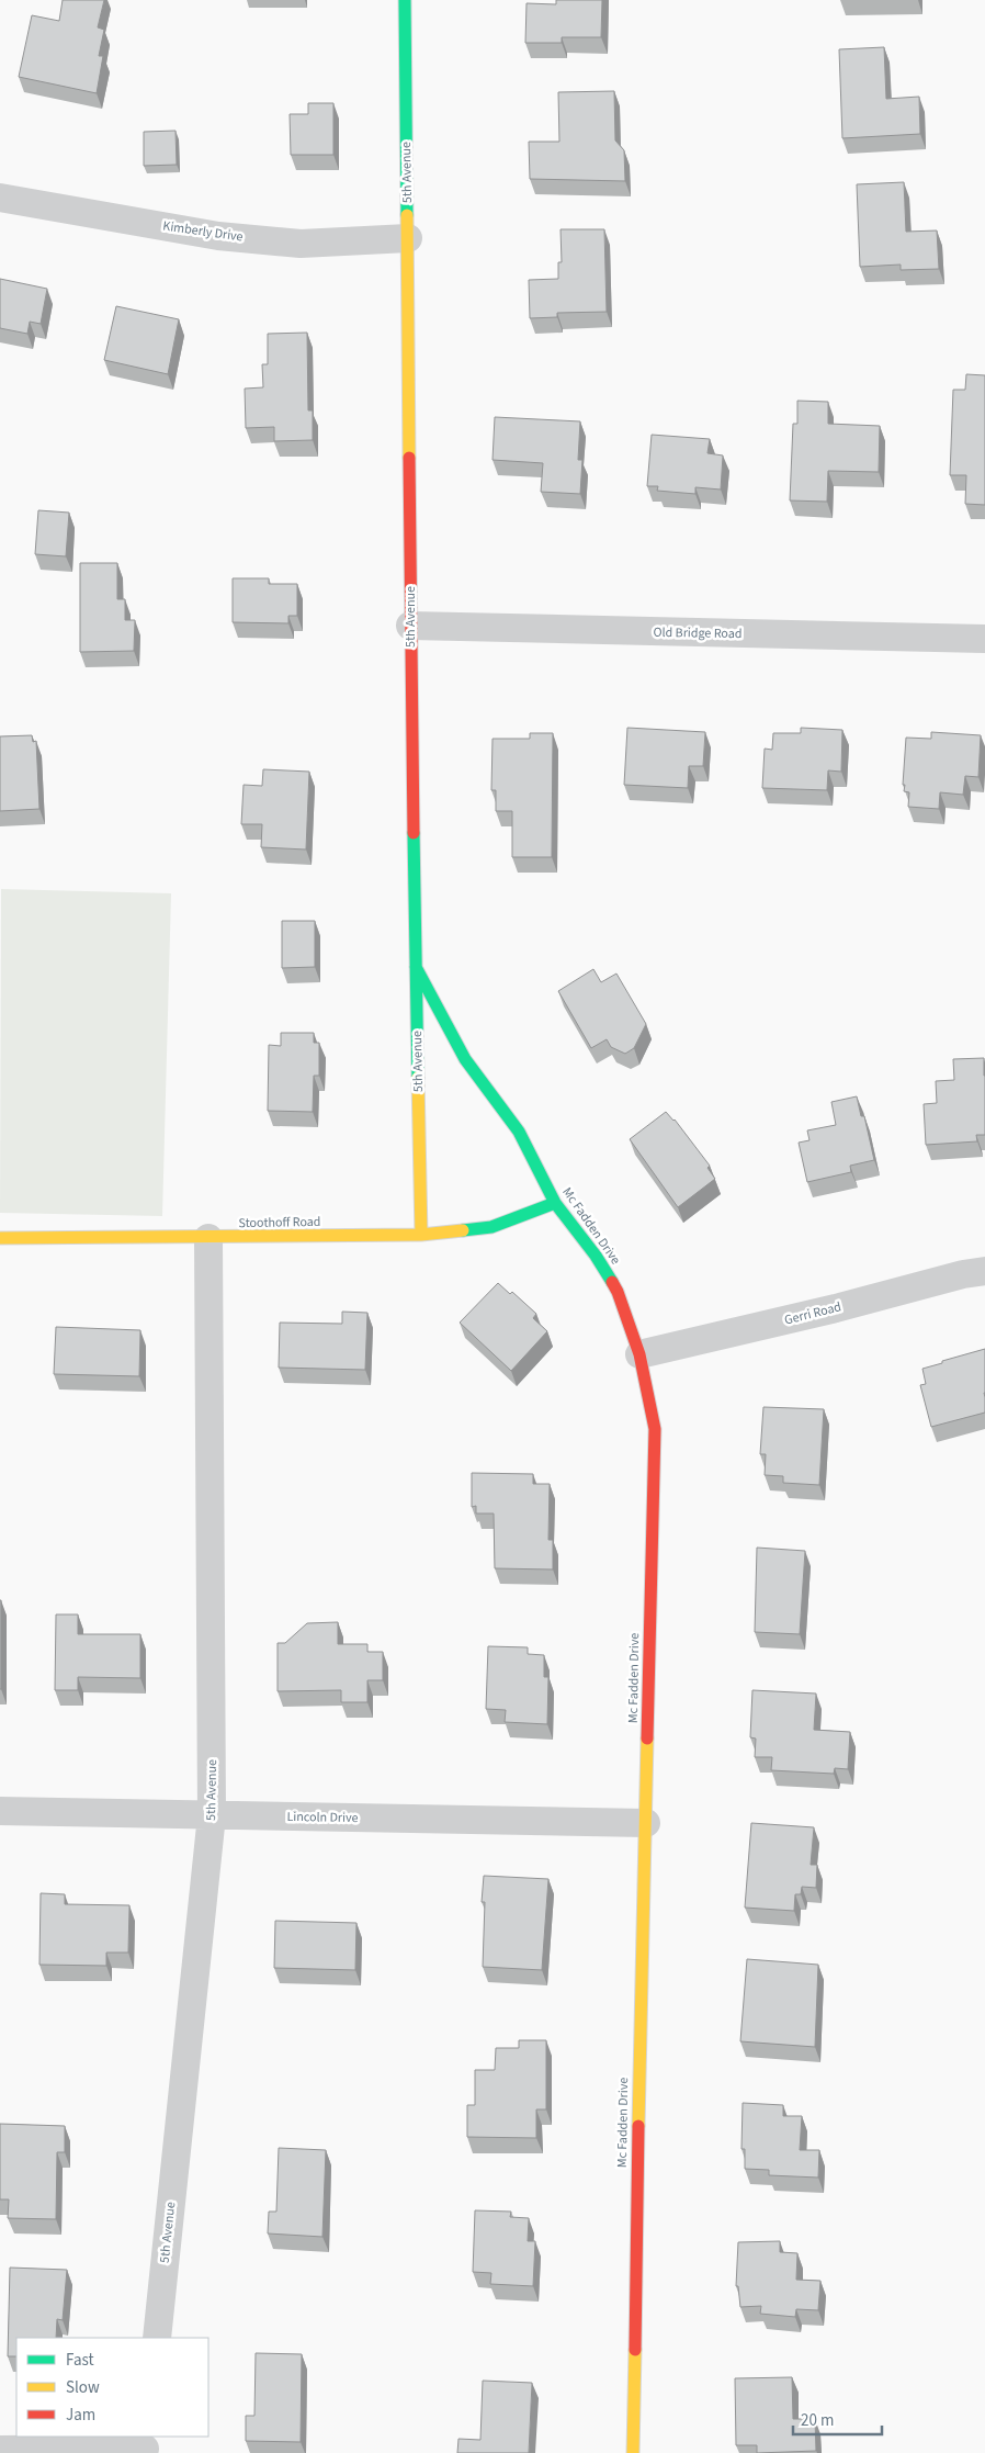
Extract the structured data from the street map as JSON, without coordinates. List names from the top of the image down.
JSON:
{
  "streets": {
    "street": [
      "5th Avenue",
      "Kimberly Drive",
      "Old Bridge Road",
      "Stoothoff Road",
      "Mc Fadden Drive",
      "Gerri Road",
      "Lincoln Drive"
    ]
  },
  "crossings": [
    ["5th Avenue", "Kimberly Drive"],
    ["5th Avenue", "Old Bridge Road"],
    ["5th Avenue", "Stoothoff Road"],
    ["5th Avenue", "Mc Fadden Drive"],
    ["5th Avenue", "Lincoln Drive"],
    ["Stoothoff Road", "Mc Fadden Drive"],
    ["Mc Fadden Drive", "Gerri Road"],
    ["Mc Fadden Drive", "Lincoln Drive"]
  ],
  "legend": ["Fast", "Slow", "Jam"],
  "scale_bar": "20 m"
}
